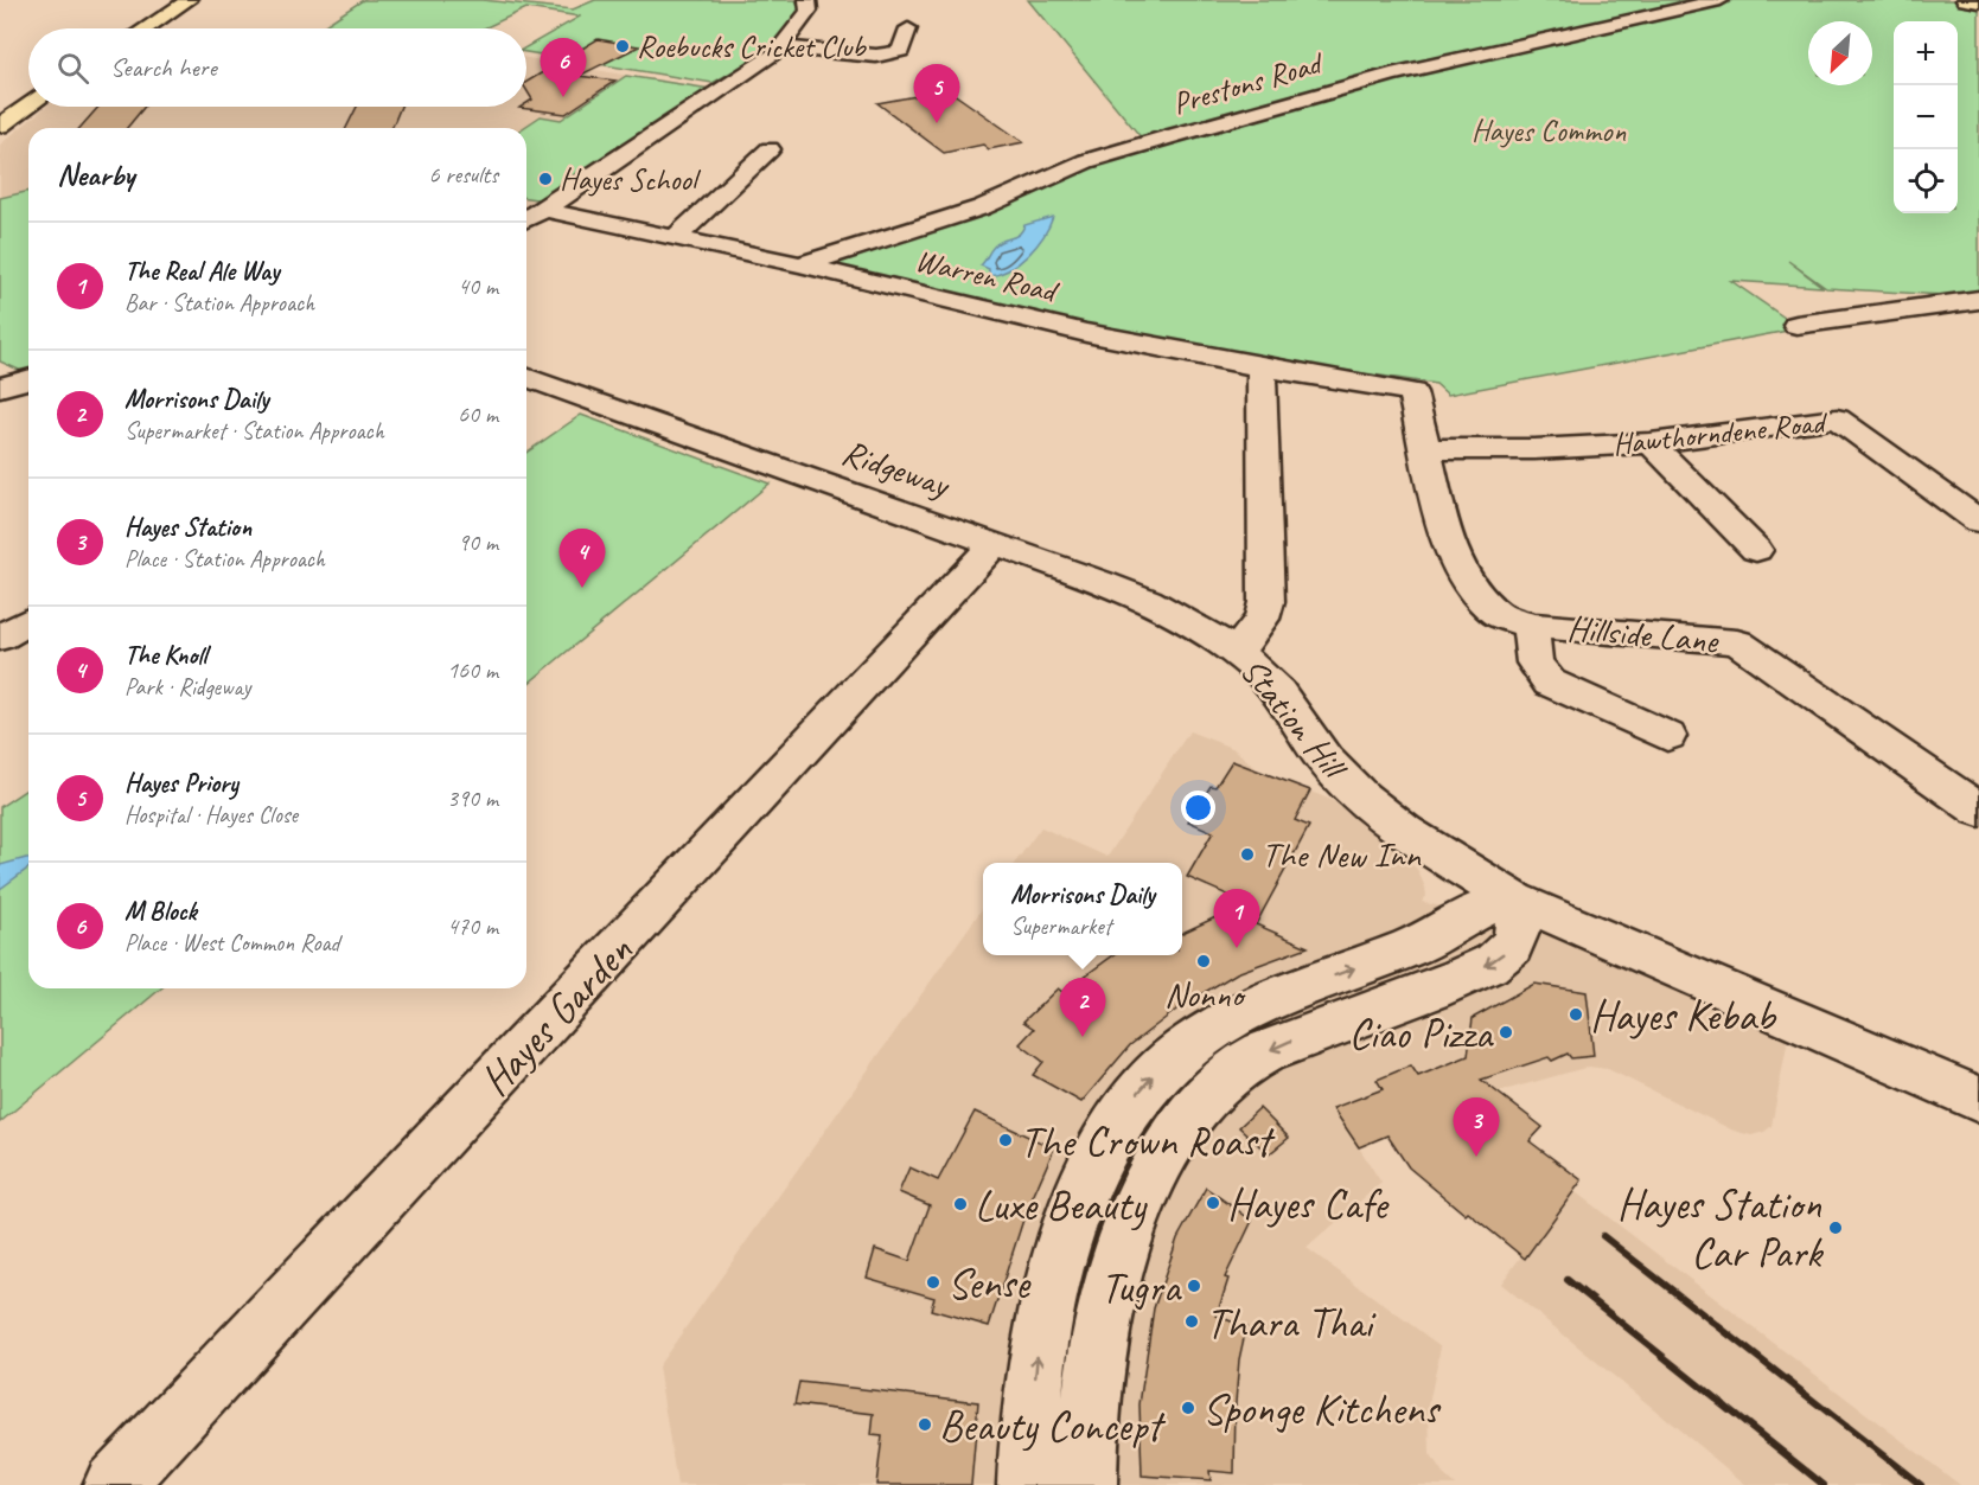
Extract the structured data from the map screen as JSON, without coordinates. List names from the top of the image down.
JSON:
{
  "streets": {
    "street": [
      "Prestons Road",
      "Warren Road",
      "Hawthorndene Road",
      "Ridgeway",
      "Hillside Lane",
      "Station Hill",
      "Hayes Garden"
    ]
  },
  "crossings": [
    ["Prestons Road", "Warren Road"],
    ["Warren Road", "Hillside Lane"],
    ["Warren Road", "Station Hill"],
    ["Hawthorndene Road", "Hillside Lane"],
    ["Ridgeway", "Station Hill"],
    ["Ridgeway", "Hayes Garden"]
  ],
  "parks": ["Hayes Common"],
  "places": [
    "Roebucks Cricket Club",
    "Hayes School",
    "The New Inn",
    "Nonno",
    "Hayes Kebab",
    "Ciao Pizza",
    "The Crown Roast",
    "Hayes Cafe",
    "Luxe Beauty",
    "Hayes Station Car Park",
    "Sense",
    "Tugra",
    "Thara Thai",
    "Sponge Kitchens",
    "Beauty Concept"
  ],
  "north": "bottom left",
  "page": {
    "map_buttons": ["+", "−"],
    "search": "Search here",
    "pins": [
      "6",
      "5",
      "4",
      "1",
      "2",
      "3"
    ],
    "heading": ["Nearby", "6 results"],
    "list": [
      {
        "mark": "1",
        "name": "The Real Ale Way",
        "note": "Bar · Station Approach",
        "value": "40 m"
      },
      {
        "mark": "2",
        "name": "Morrisons Daily",
        "note": "Supermarket · Station Approach",
        "value": "60 m"
      },
      {
        "mark": "3",
        "name": "Hayes Station",
        "note": "Place · Station Approach",
        "value": "90 m"
      },
      {
        "mark": "4",
        "name": "The Knoll",
        "note": "Park · Ridgeway",
        "value": "160 m"
      },
      {
        "mark": "5",
        "name": "Hayes Priory",
        "note": "Hospital · Hayes Close",
        "value": "390 m"
      },
      {
        "mark": "6",
        "name": "M Block",
        "note": "Place · West Common Road",
        "value": "470 m"
      }
    ],
    "popup": ["Morrisons Daily", "Supermarket"]
  }
}
